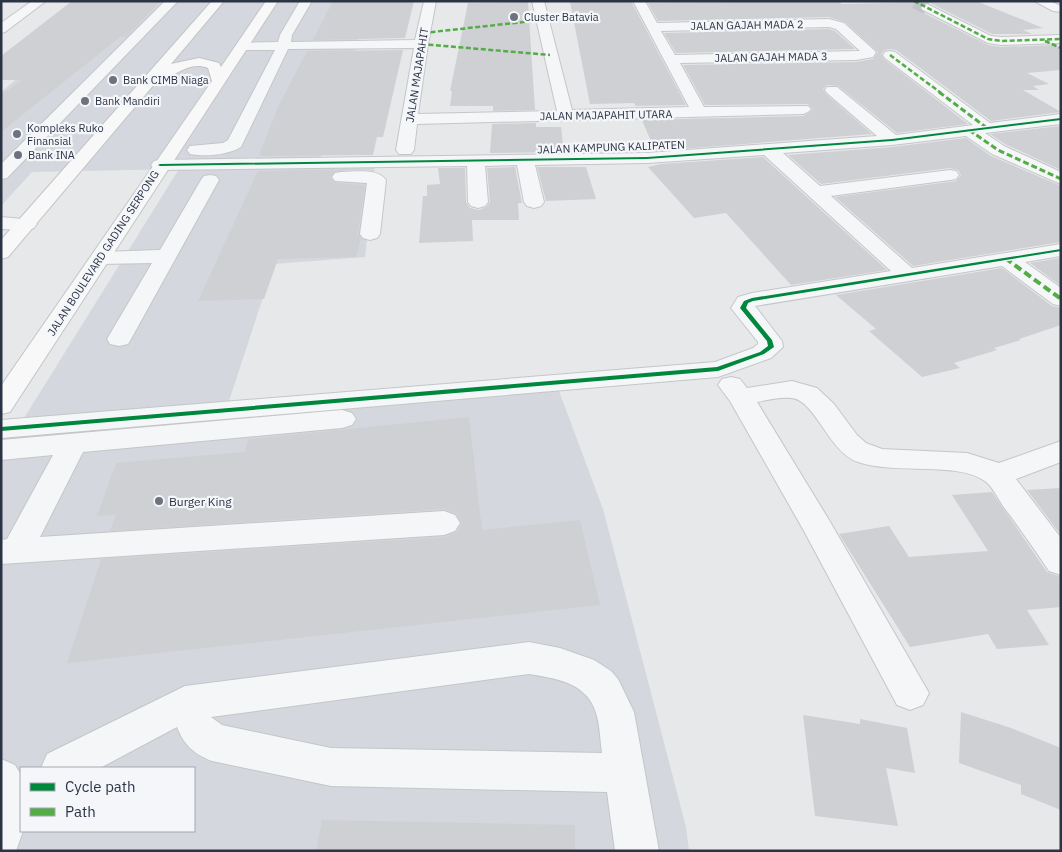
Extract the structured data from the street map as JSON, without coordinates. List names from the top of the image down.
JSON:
{
  "streets": {
    "main road": ["JALAN BOULEVARD GADING SERPONG"],
    "street": [
      "JALAN GAJAH MADA 2",
      "JALAN GAJAH MADA 3",
      "JALAN MAJAPAHIT",
      "JALAN MAJAPAHIT UTARA",
      "JALAN KAMPUNG KALIPATEN"
    ]
  },
  "crossings": [
    ["JALAN GAJAH MADA 2", "JALAN GAJAH MADA 3"],
    ["JALAN MAJAPAHIT", "JALAN MAJAPAHIT UTARA"],
    ["JALAN KAMPUNG KALIPATEN", "JALAN BOULEVARD GADING SERPONG"]
  ],
  "places": [
    "Cluster Batavia",
    "Bank CIMB Niaga",
    "Bank Mandiri",
    "Kompleks Ruko Finansial",
    "Bank INA",
    "Burger King"
  ],
  "legend": ["Cycle path", "Path"]
}
